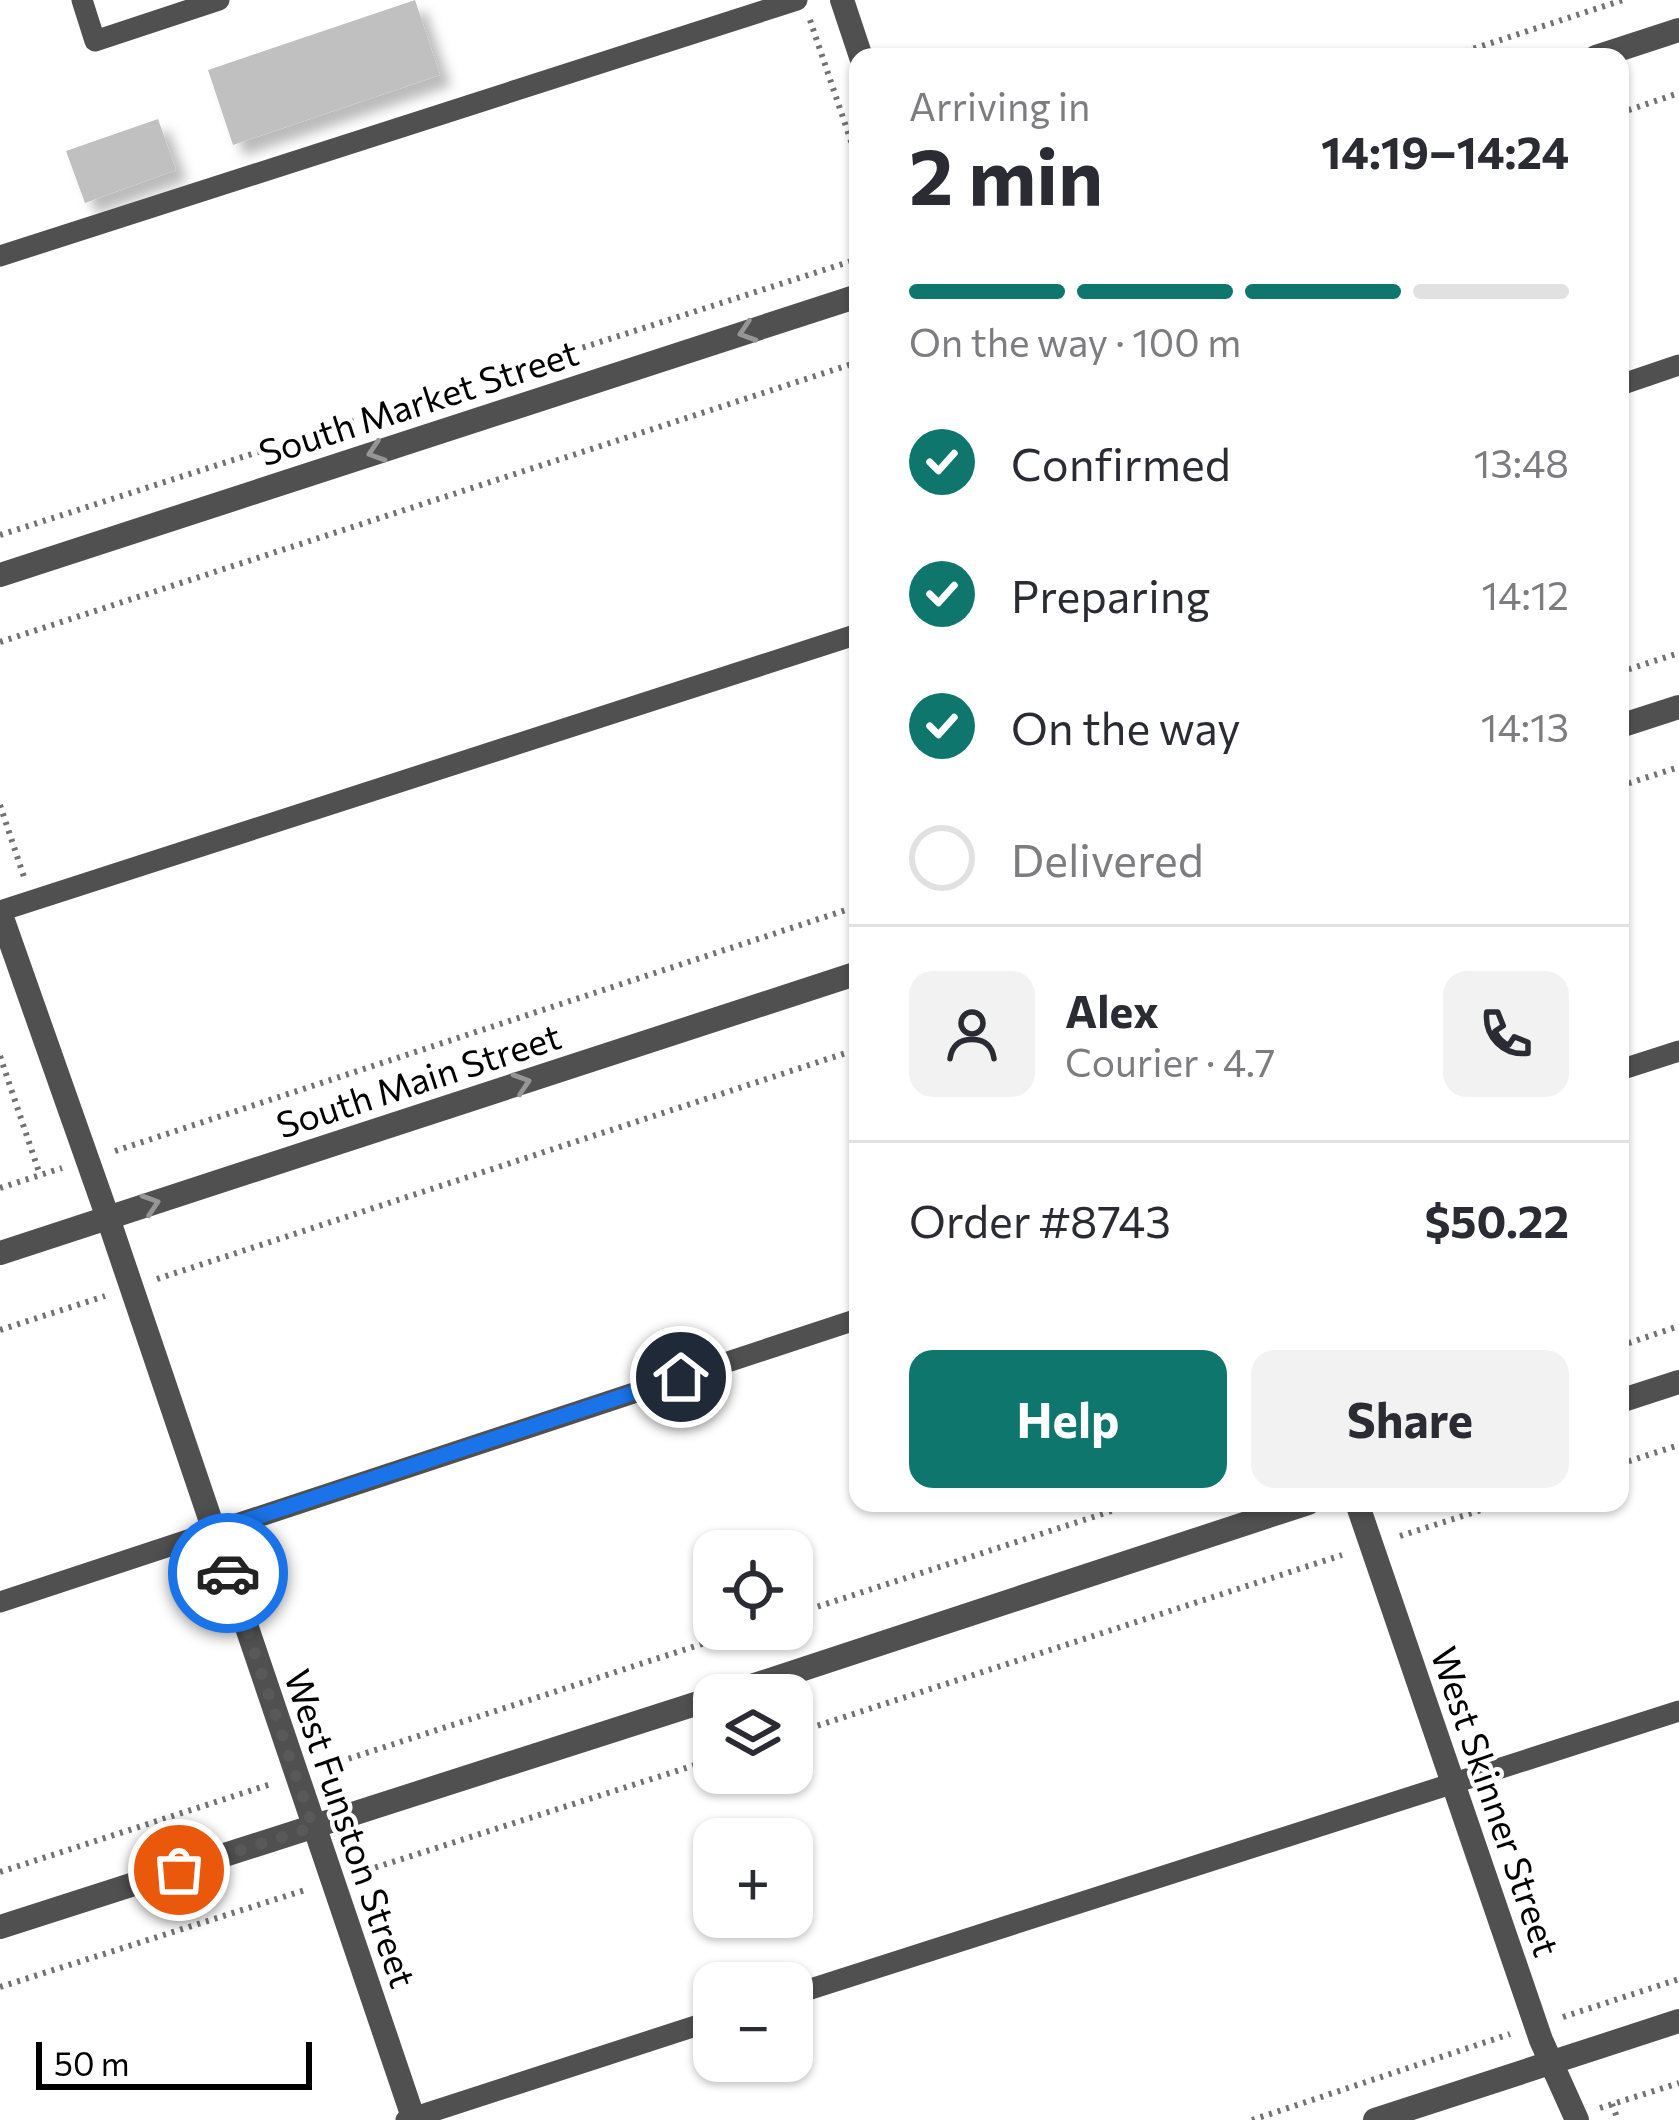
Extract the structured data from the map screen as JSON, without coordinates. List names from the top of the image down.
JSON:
{
  "streets": {
    "street": [
      "South Market Street",
      "South Main Street",
      "West Skinner Street",
      "West Funston Street"
    ]
  },
  "crossings": [
    ["South Main Street", "West Funston Street"]
  ],
  "one_way": ["South Market Street", "South Main Street"],
  "scale_bar": "50 m",
  "page": {
    "heading": ["2 min", "Arriving in", "14:19–14:24"],
    "panel": [
      "Alex",
      "Courier · 4.7",
      "Order #8743",
      "$50.22"
    ],
    "bar": "On the way · 100 m",
    "list": [
      ["Confirmed", "13:48"],
      ["Preparing", "14:12"],
      ["On the way", "14:13"],
      "Delivered"
    ],
    "buttons": ["Help", "Share"],
    "map_buttons": ["+", "−"],
    "scale": "50 m"
  }
}
